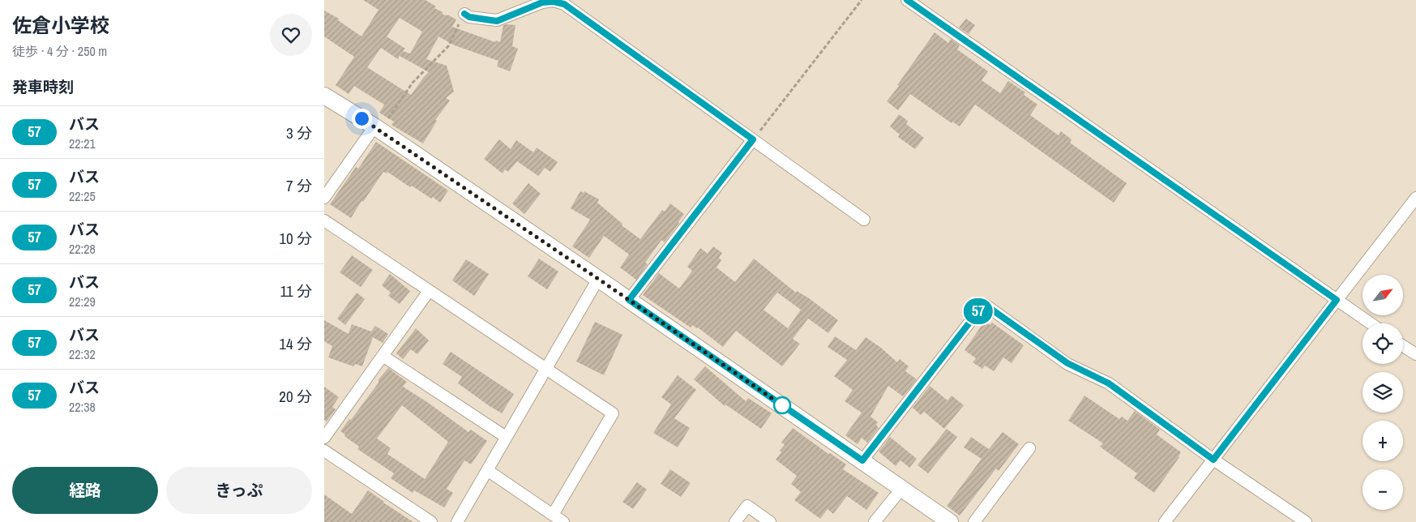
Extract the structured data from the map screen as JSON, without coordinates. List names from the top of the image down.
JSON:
{
  "lines": ["bus line 57"],
  "north": "top right",
  "page": {
    "heading": [
      ["佐倉小学校", "徒歩 · 4 分 · 250 m"],
      "発車時刻"
    ],
    "on_map": "57",
    "list": [
      {
        "mark": "57",
        "name": "バス",
        "note": "22:21",
        "value": "3 分"
      },
      {
        "mark": "57",
        "name": "バス",
        "note": "22:25",
        "value": "7 分"
      },
      {
        "mark": "57",
        "name": "バス",
        "note": "22:28",
        "value": "10 分"
      },
      {
        "mark": "57",
        "name": "バス",
        "note": "22:29",
        "value": "11 分"
      },
      {
        "mark": "57",
        "name": "バス",
        "note": "22:32",
        "value": "14 分"
      },
      {
        "mark": "57",
        "name": "バス",
        "note": "22:38",
        "value": "20 分"
      }
    ],
    "map_buttons": ["+", "−"],
    "buttons": ["経路", "きっぷ"]
  }
}
